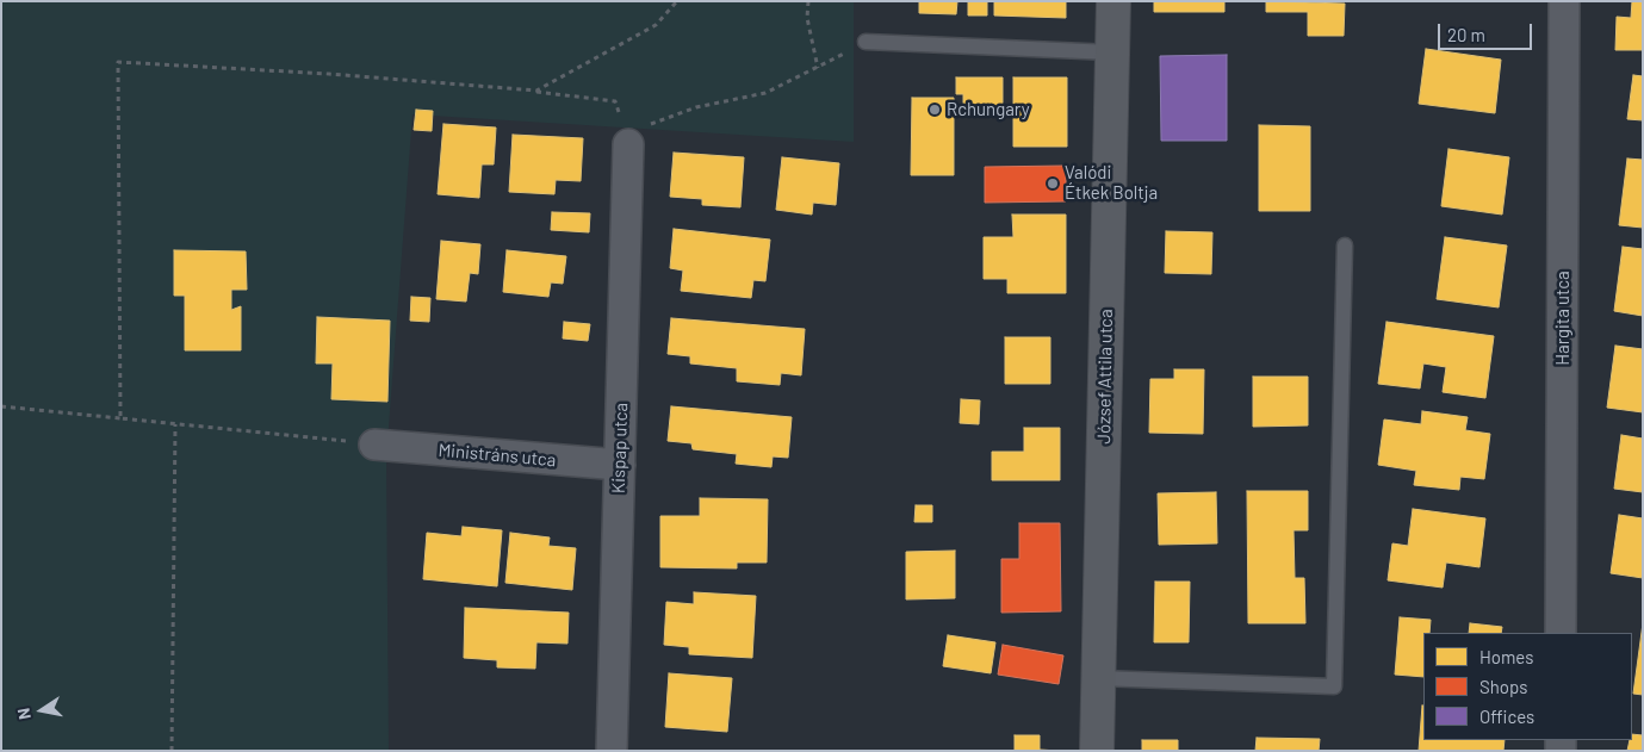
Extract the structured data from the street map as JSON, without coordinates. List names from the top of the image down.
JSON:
{
  "streets": {
    "main road": ["József Attila utca"],
    "street": ["Hargita utca", "Kispap utca", "Ministráns utca"]
  },
  "crossings": [
    ["Kispap utca", "Ministráns utca"]
  ],
  "places": ["Rchungary", "Valódi Étkek Boltja"],
  "legend": ["Homes", "Shops", "Offices"],
  "scale_bar": "20 m",
  "north": "left"
}
